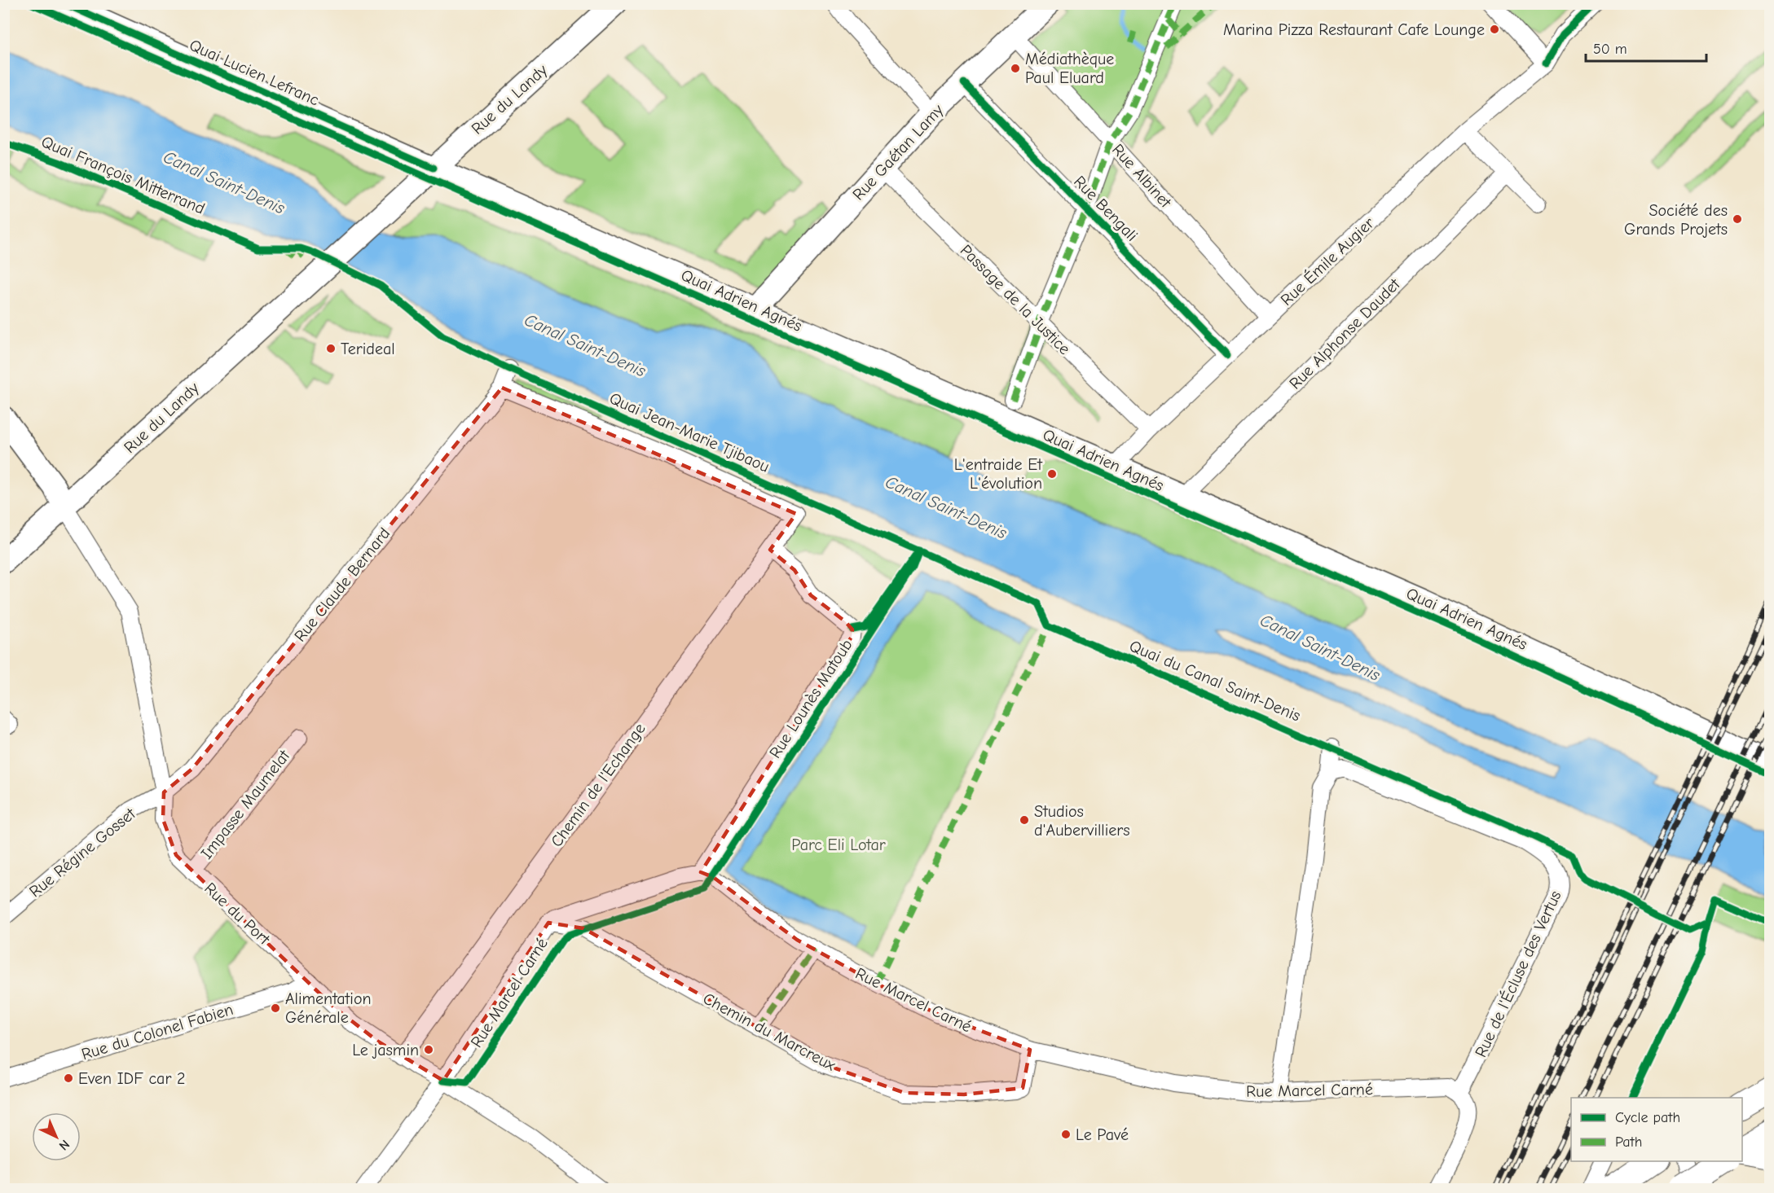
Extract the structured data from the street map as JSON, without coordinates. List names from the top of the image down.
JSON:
{
  "streets": {
    "street": [
      "Quai Lucien Lefranc",
      "Rue du Landy",
      "Rue Gaétan Lamy",
      "Rue Albinet",
      "Rue Bengali",
      "Rue Émile Augier",
      "Passage de la Justice",
      "Quai Adrien Agnés",
      "Rue Alphonse Daudet",
      "Quai Jean-Marie Tjibaou",
      "Rue Claude Bernard",
      "Rue Lounès Matoub",
      "Chemin de l'Echange",
      "Impasse Maumelat",
      "Rue Régine Gosset",
      "Rue du Port",
      "Rue de l'Écluse des Vertus",
      "Rue Marcel Carné",
      "Rue du Colonel Fabien",
      "Chemin du Marcreux"
    ],
    "cycle path": ["Quai François Mitterrand"]
  },
  "crossings": [
    ["Quai Lucien Lefranc", "Rue du Landy"],
    ["Quai Lucien Lefranc", "Quai Adrien Agnés"],
    ["Rue du Landy", "Quai Adrien Agnés"],
    ["Rue du Landy", "Rue du Port"],
    ["Rue Gaétan Lamy", "Rue Albinet"],
    ["Rue Gaétan Lamy", "Rue Bengali"],
    ["Rue Gaétan Lamy", "Passage de la Justice"],
    ["Rue Gaétan Lamy", "Quai Adrien Agnés"],
    ["Rue Albinet", "Rue Émile Augier"],
    ["Rue Bengali", "Rue Émile Augier"],
    ["Rue Émile Augier", "Passage de la Justice"],
    ["Rue Émile Augier", "Quai Adrien Agnés"],
    ["Quai Adrien Agnés", "Rue Alphonse Daudet"],
    ["Quai Jean-Marie Tjibaou", "Rue Claude Bernard"],
    ["Quai Jean-Marie Tjibaou", "Chemin de l'Echange"],
    ["Rue Claude Bernard", "Rue Régine Gosset"],
    ["Rue Claude Bernard", "Rue du Port"],
    ["Rue Lounès Matoub", "Chemin de l'Echange"],
    ["Rue Lounès Matoub", "Rue Marcel Carné"],
    ["Chemin de l'Echange", "Rue du Port"],
    ["Impasse Maumelat", "Rue du Port"],
    ["Rue Régine Gosset", "Rue du Port"],
    ["Rue du Port", "Rue Marcel Carné"],
    ["Rue du Port", "Rue du Colonel Fabien"],
    ["Rue de l'Écluse des Vertus", "Rue Marcel Carné"],
    ["Rue Marcel Carné", "Chemin du Marcreux"]
  ],
  "water": ["Canal Saint-Denis"],
  "parks": ["Parc Eli Lotar"],
  "places": [
    "Marina Pizza Restaurant Cafe Lounge",
    "Médiathèque Paul Eluard",
    "Société des Grands Projets",
    "Terideal",
    "L'entraide Et L'évolution",
    "Studios d'Aubervilliers",
    "Alimentation Générale",
    "Le jasmin",
    "Even IDF car 2",
    "Le Pavé"
  ],
  "legend": ["Cycle path", "Path"],
  "scale_bar": "50 m",
  "north": "bottom right"
}
